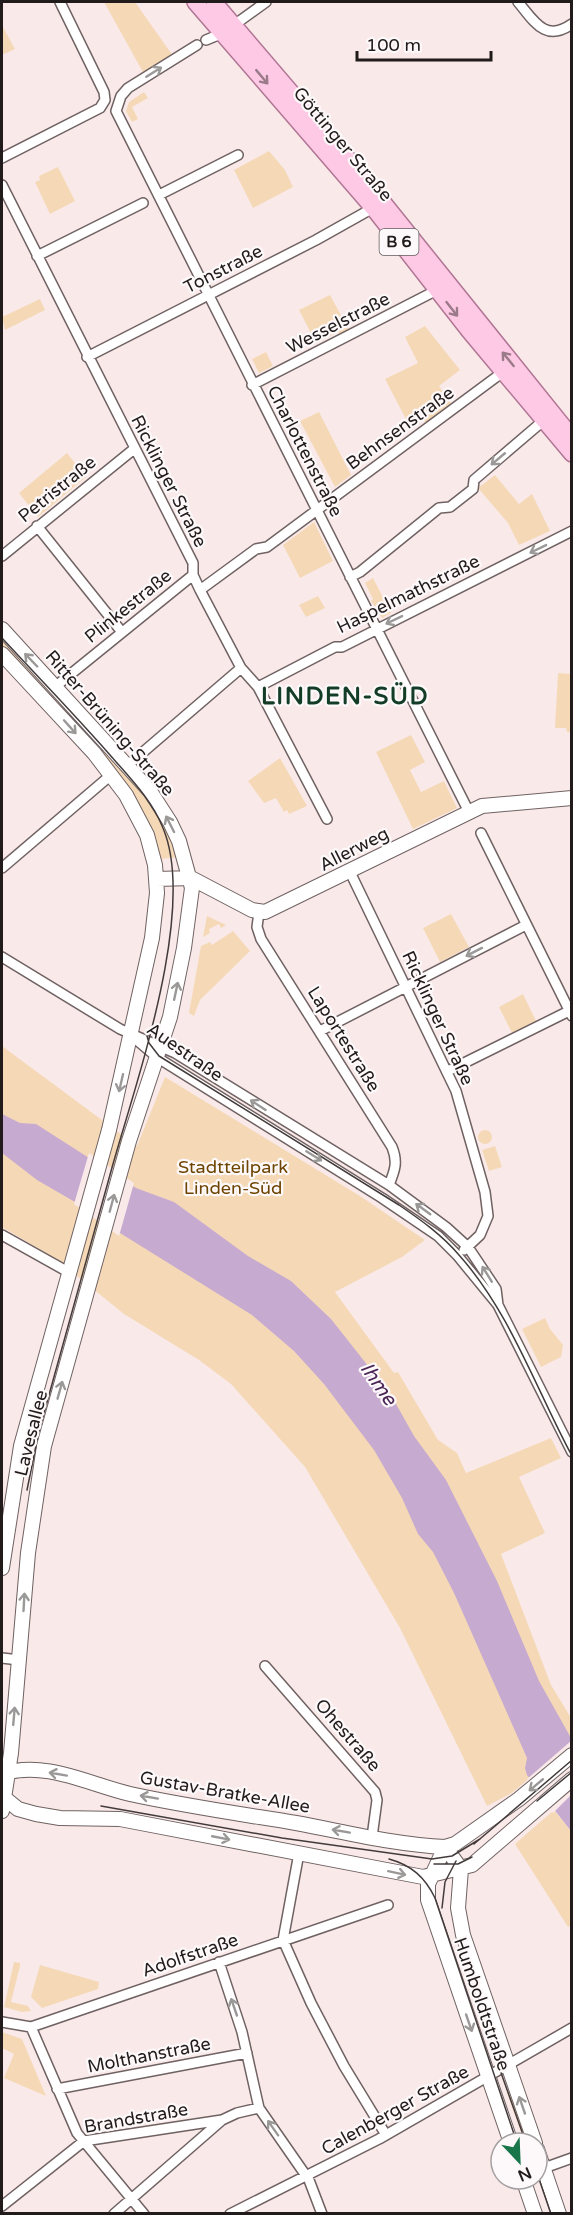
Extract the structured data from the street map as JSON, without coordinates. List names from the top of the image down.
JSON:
{
  "streets": {
    "main road": ["Göttinger Straße", "B 6"],
    "street": [
      "Tonstraße",
      "Wesselstraße",
      "Behnsenstraße",
      "Charlottenstraße",
      "Ricklinger Straße",
      "Petristraße",
      "Haspelmathstraße",
      "Plinkestraße",
      "Ritter-Brüning-Straße",
      "Allerweg",
      "Laportestraße",
      "Auestraße",
      "Lavesallee",
      "Ohestraße",
      "Gustav-Bratke-Allee",
      "Adolfstraße",
      "Humboldtstraße",
      "Molthanstraße",
      "Calenberger Straße",
      "Brandstraße"
    ]
  },
  "crossings": [
    ["Göttinger Straße", "Tonstraße"],
    ["Göttinger Straße", "Wesselstraße"],
    ["Göttinger Straße", "Behnsenstraße"],
    ["Tonstraße", "Charlottenstraße"],
    ["Tonstraße", "Ricklinger Straße"],
    ["Wesselstraße", "Charlottenstraße"],
    ["Behnsenstraße", "Charlottenstraße"],
    ["Behnsenstraße", "Ricklinger Straße"],
    ["Charlottenstraße", "Haspelmathstraße"],
    ["Charlottenstraße", "Allerweg"],
    ["Ricklinger Straße", "Petristraße"],
    ["Ricklinger Straße", "Haspelmathstraße"],
    ["Ricklinger Straße", "Plinkestraße"],
    ["Ricklinger Straße", "Allerweg"],
    ["Ricklinger Straße", "Auestraße"],
    ["Plinkestraße", "Ritter-Brüning-Straße"],
    ["Ritter-Brüning-Straße", "Auestraße"],
    ["Ritter-Brüning-Straße", "Lavesallee"],
    ["Allerweg", "Laportestraße"],
    ["Laportestraße", "Auestraße"],
    ["Auestraße", "Lavesallee"],
    ["Lavesallee", "Gustav-Bratke-Allee"],
    ["Ohestraße", "Gustav-Bratke-Allee"],
    ["Humboldtstraße", "Calenberger Straße"]
  ],
  "districts": ["LINDEN-SÜD"],
  "water": ["Ihme"],
  "parks": ["Stadtteilpark Linden-Süd"],
  "scale_bar": "100 m",
  "north": "bottom right"
}
